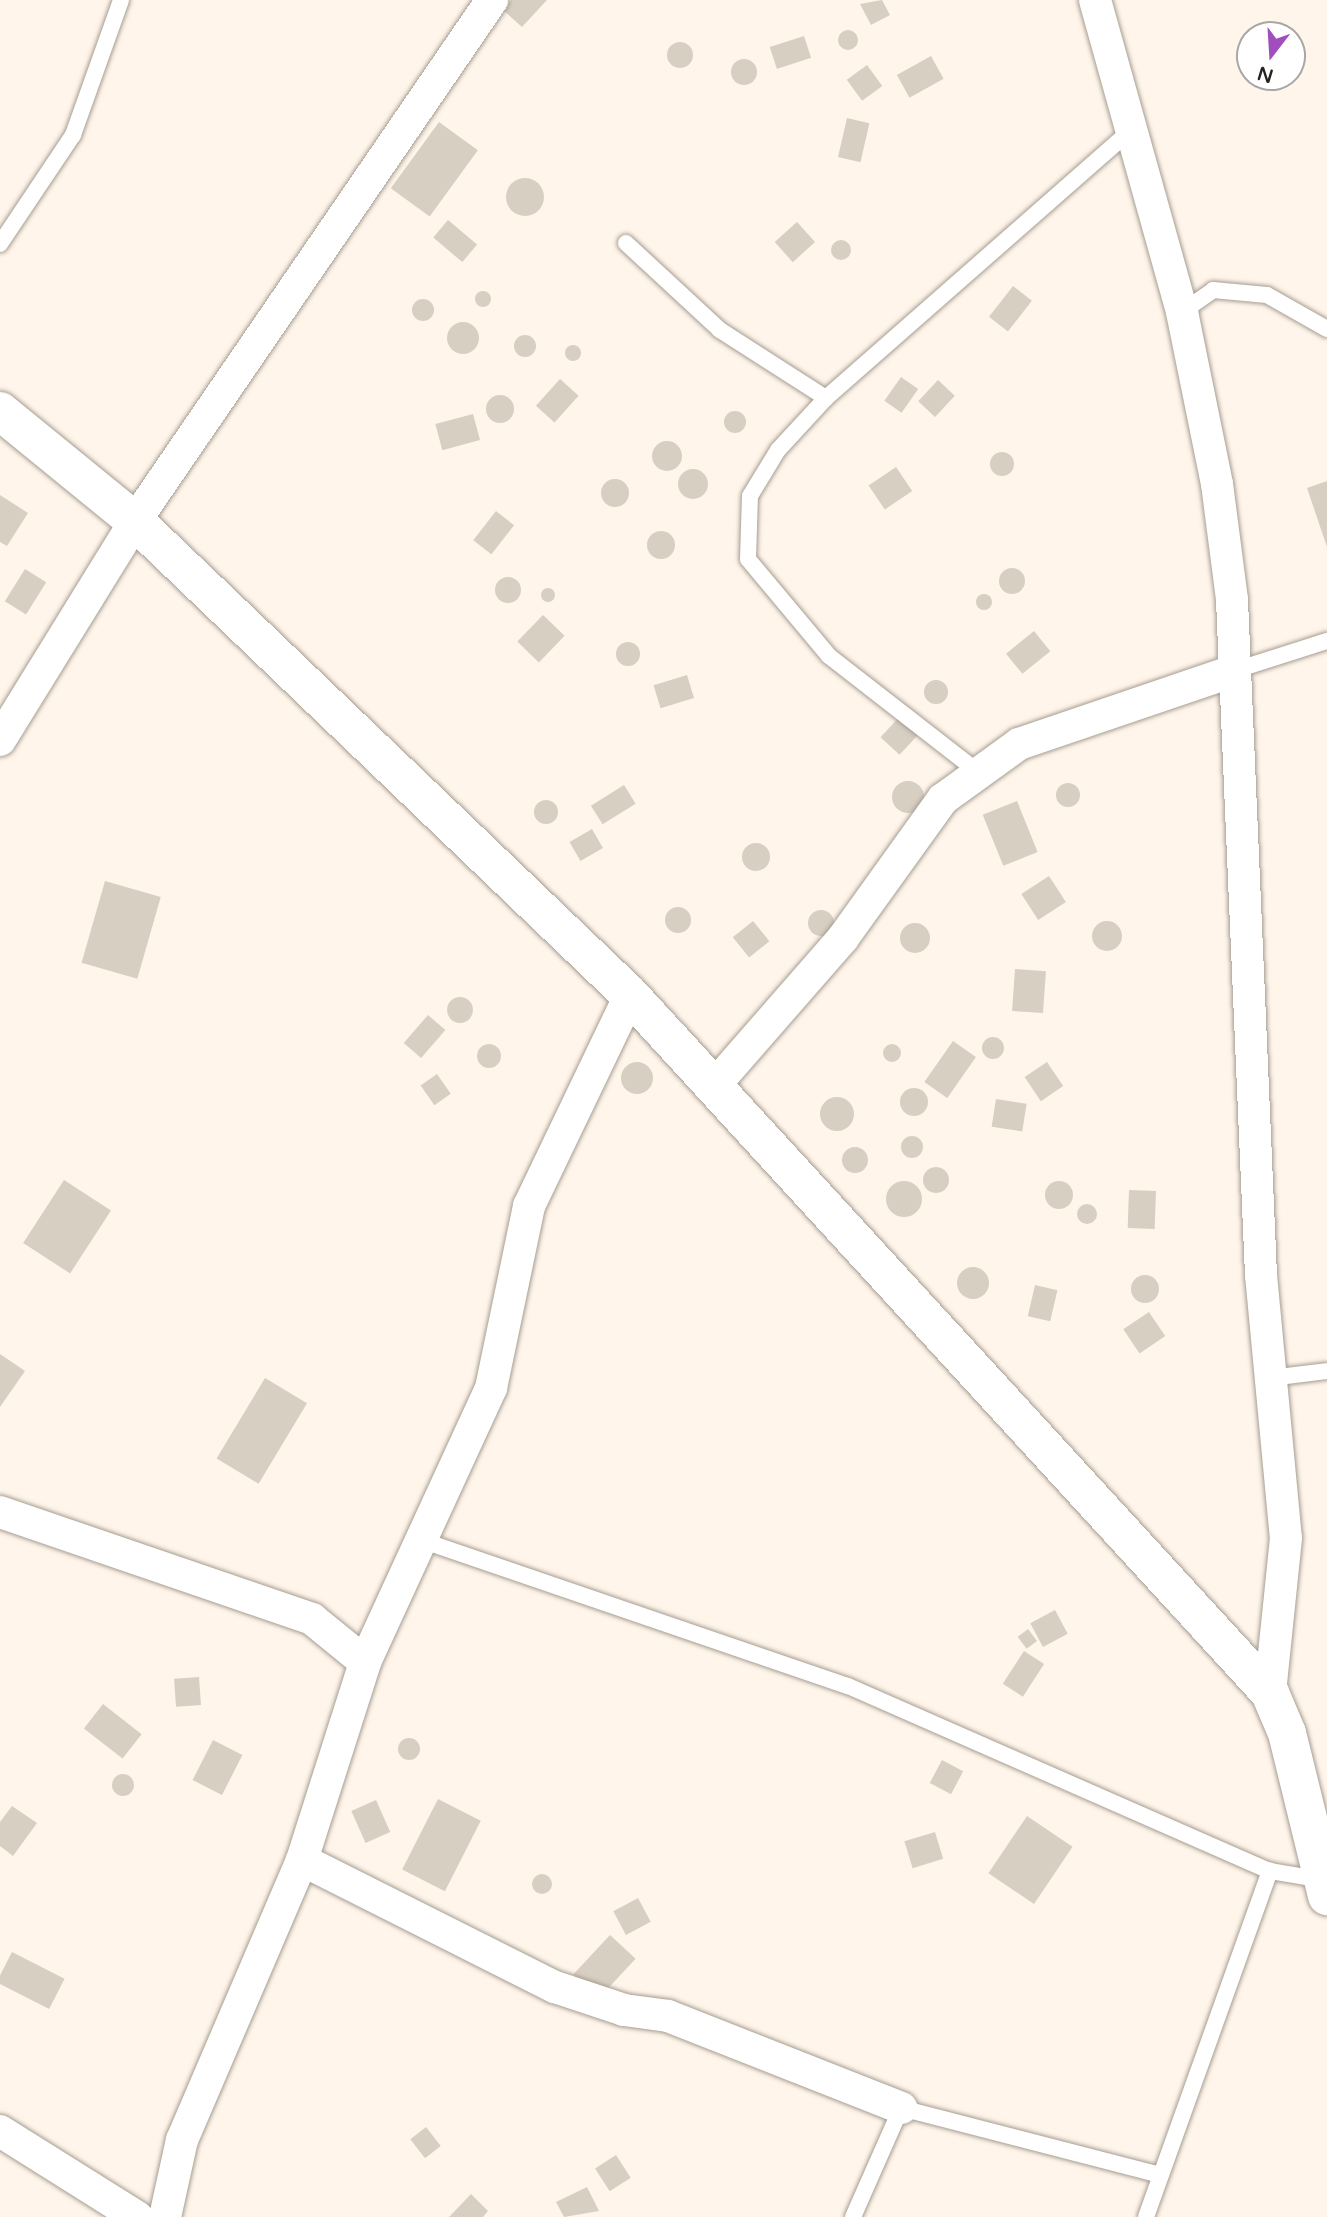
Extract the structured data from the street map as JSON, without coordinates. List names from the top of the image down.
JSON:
{
  "north": "bottom"
}
